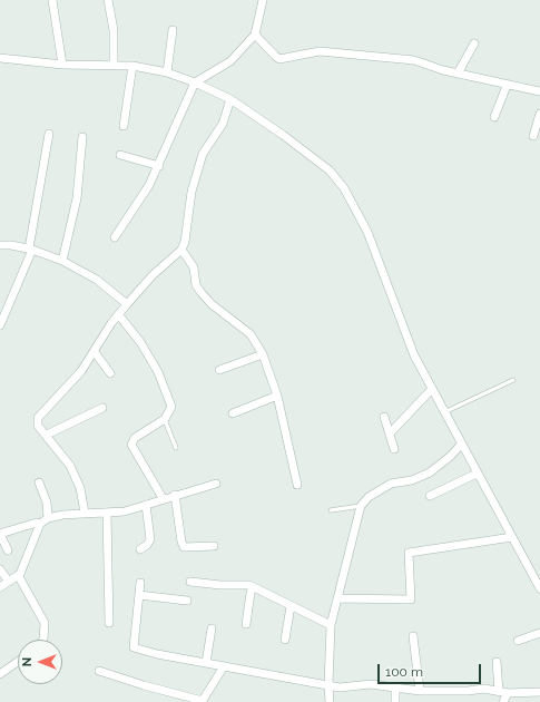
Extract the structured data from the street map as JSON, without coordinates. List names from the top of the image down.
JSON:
{
  "scale_bar": "100 m",
  "north": "left"
}
